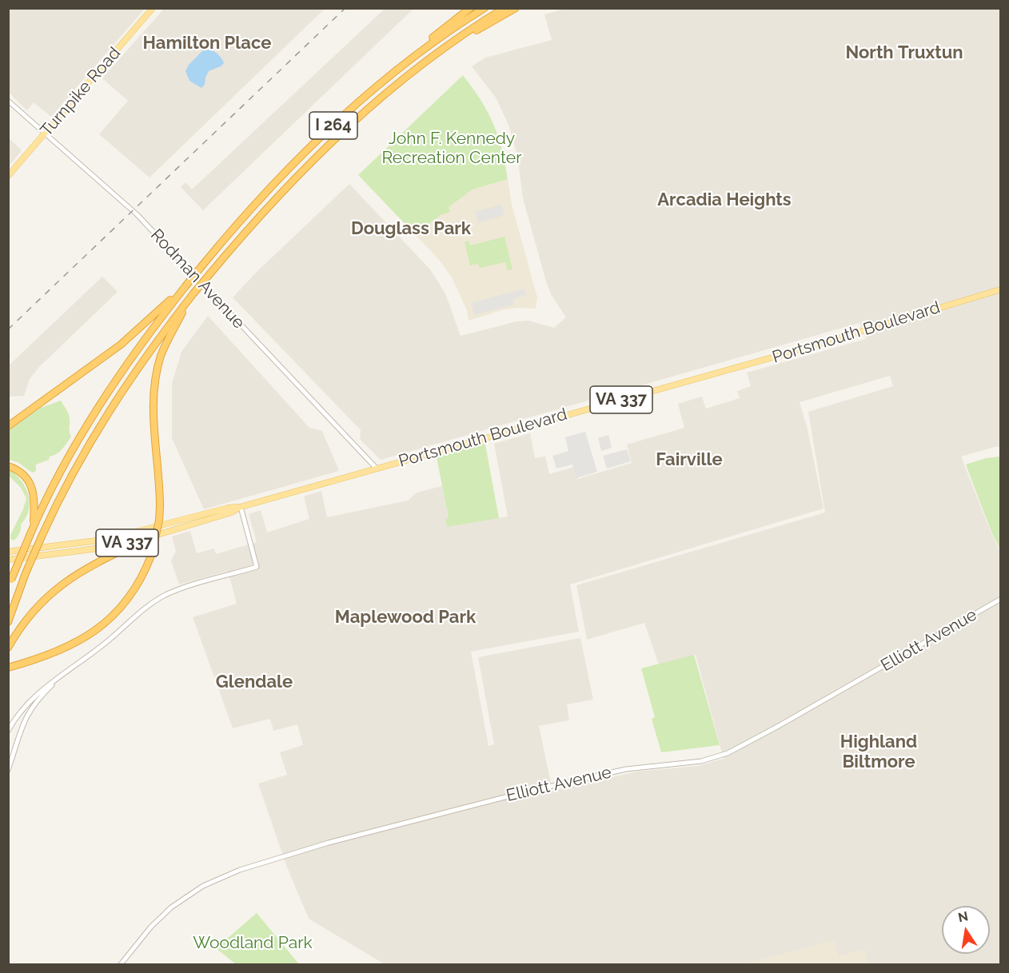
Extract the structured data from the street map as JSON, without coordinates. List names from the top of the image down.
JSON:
{
  "streets": {
    "highway": ["I 264"],
    "main road": ["Turnpike Road", "Portsmouth Boulevard", "VA 337"],
    "street": ["Rodman Avenue", "Elliott Avenue"]
  },
  "crossings": [
    ["Turnpike Road", "Rodman Avenue"],
    ["Rodman Avenue", "Portsmouth Boulevard"]
  ],
  "districts": [
    "Hamilton Place",
    "North Truxtun",
    "Arcadia Heights",
    "Douglass Park",
    "Fairville",
    "Maplewood Park",
    "Glendale",
    "Highland Biltmore"
  ],
  "parks": ["John F. Kennedy Recreation Center", "Woodland Park"],
  "north": "top"
}
